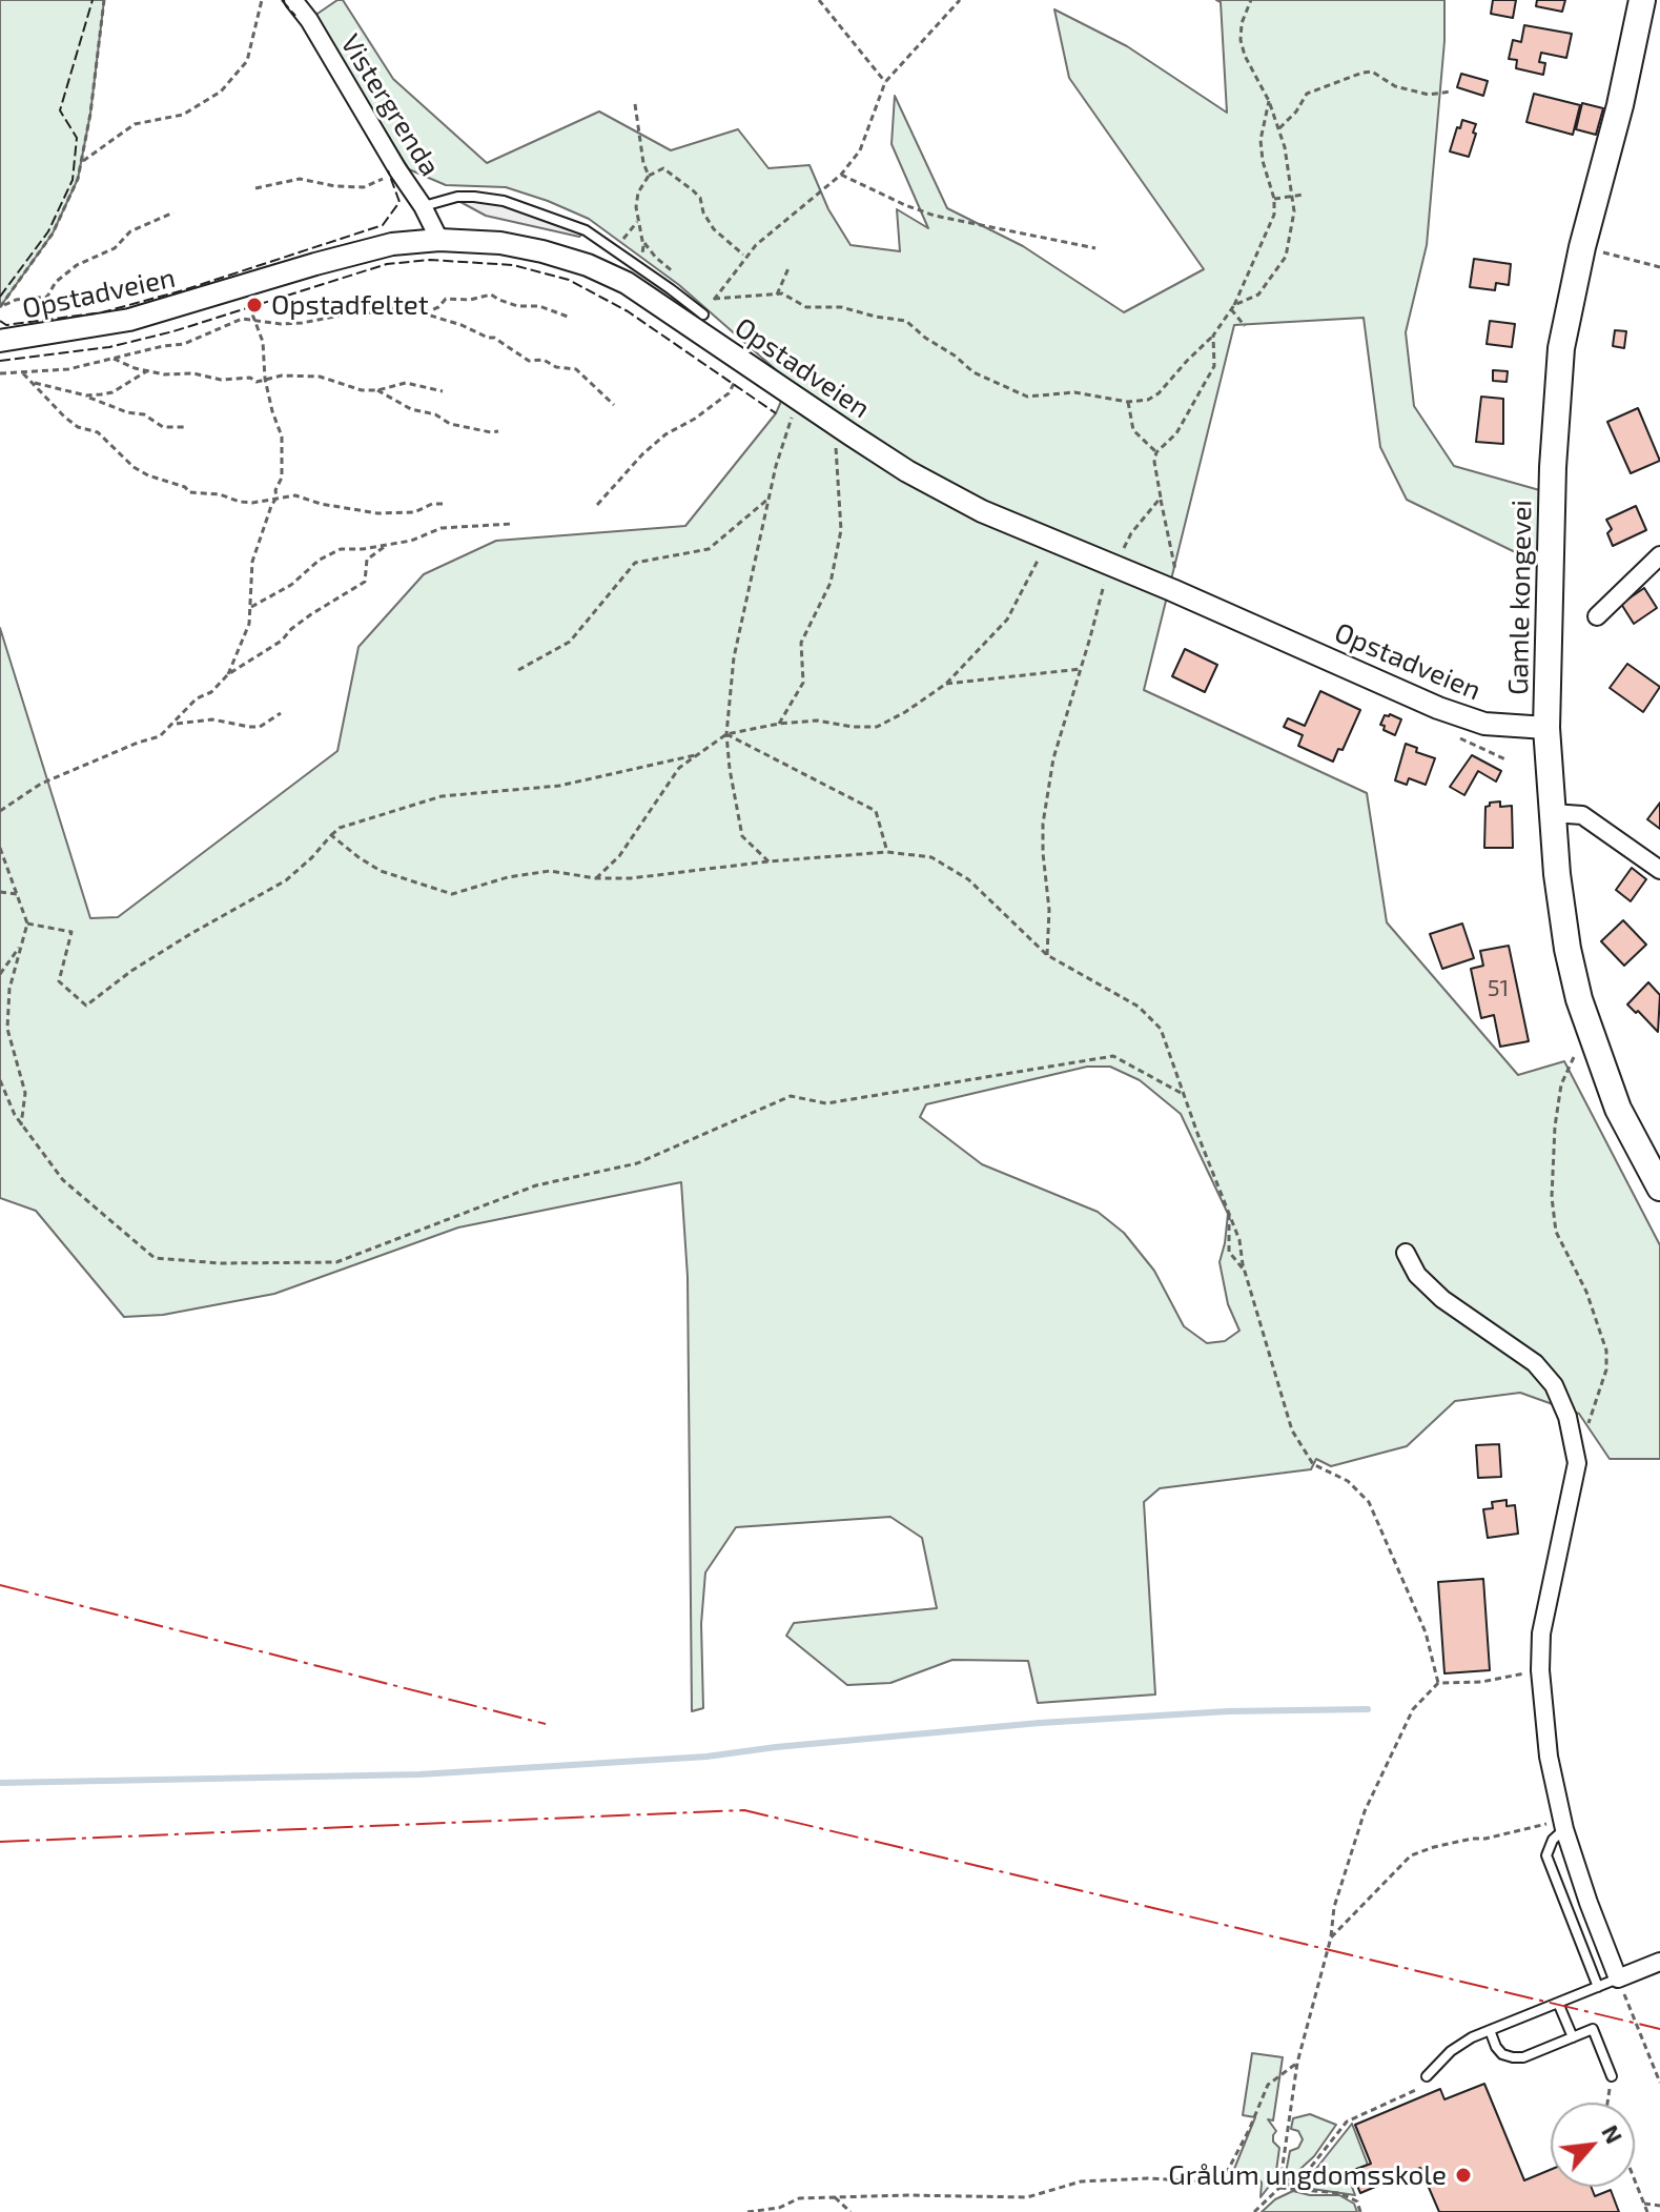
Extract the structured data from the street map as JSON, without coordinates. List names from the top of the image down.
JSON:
{
  "streets": {
    "main road": ["Gamle kongevei"],
    "street": ["Vistergrenda", "Opstadveien"]
  },
  "crossings": [
    ["Vistergrenda", "Opstadveien"],
    ["Opstadveien", "Gamle kongevei"]
  ],
  "places": ["Opstadfeltet", "Grålum ungdomsskole"],
  "house_numbers": ["51"],
  "north": "top right"
}
